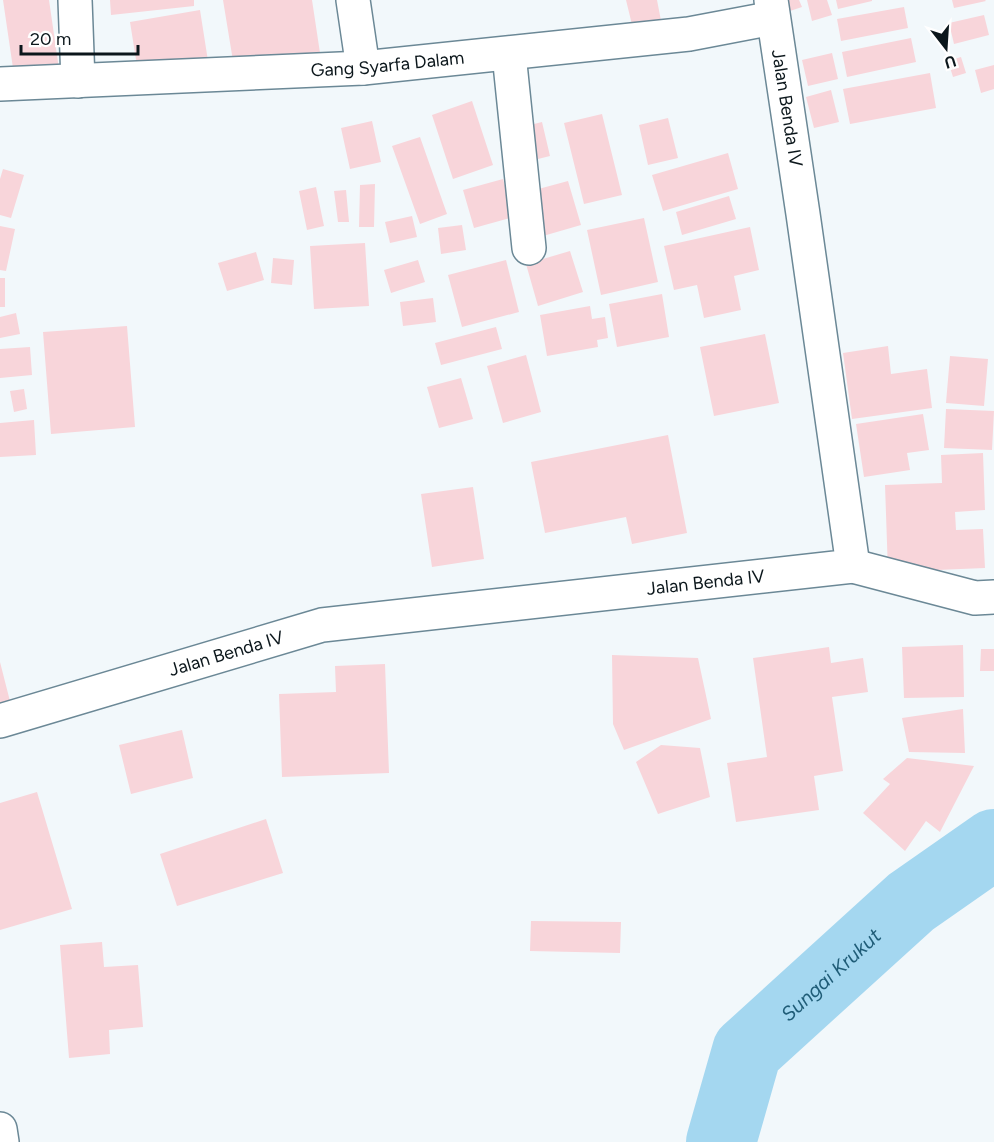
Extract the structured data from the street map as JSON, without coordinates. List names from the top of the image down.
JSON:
{
  "streets": {
    "street": ["Gang Syarfa Dalam", "Jalan Benda IV"]
  },
  "crossings": [
    ["Gang Syarfa Dalam", "Jalan Benda IV"]
  ],
  "water": ["Sungai Krukut"],
  "scale_bar": "20 m",
  "north": "bottom"
}
